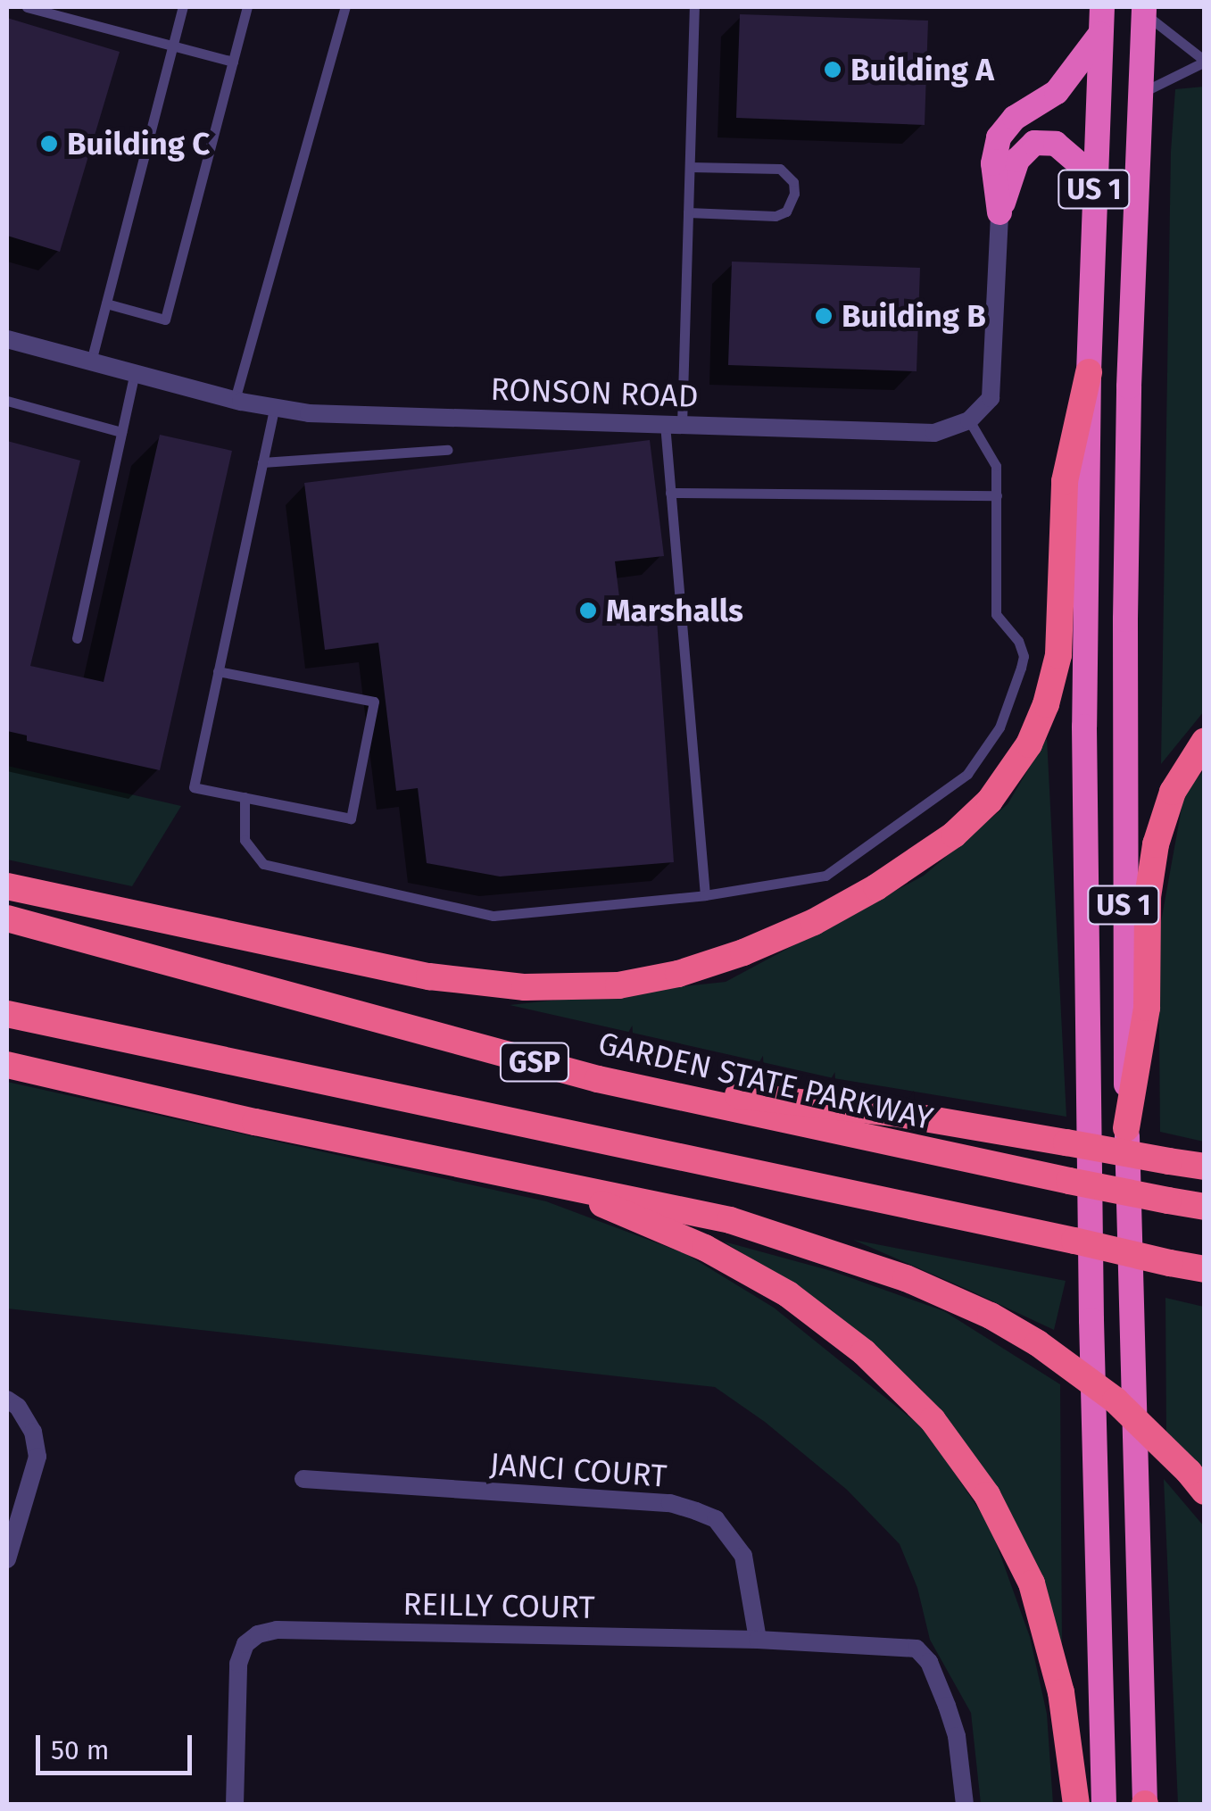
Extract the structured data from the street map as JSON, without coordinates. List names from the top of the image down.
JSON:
{
  "streets": {
    "highway": ["US 1", "GSP", "GARDEN STATE PARKWAY"],
    "street": ["RONSON ROAD", "JANCI COURT", "REILLY COURT"]
  },
  "crossings": [
    ["JANCI COURT", "REILLY COURT"]
  ],
  "places": [
    "Building A",
    "Building C",
    "Building B",
    "Marshalls"
  ],
  "scale_bar": "50 m"
}
